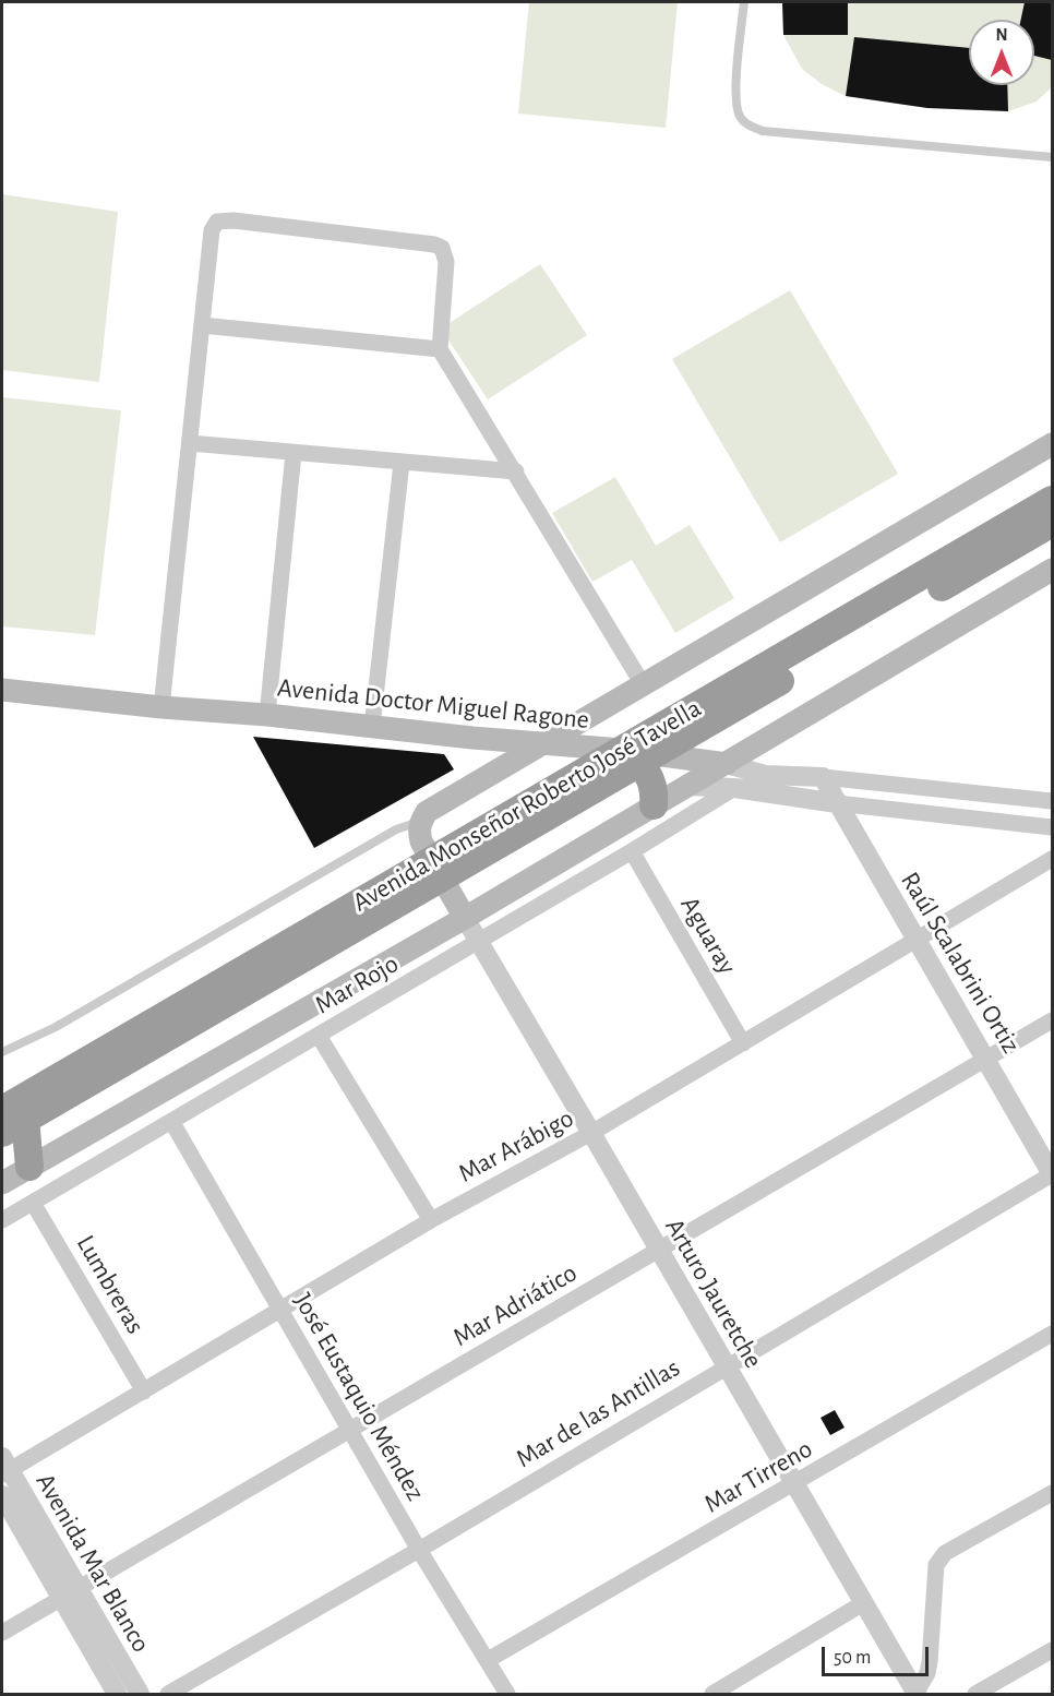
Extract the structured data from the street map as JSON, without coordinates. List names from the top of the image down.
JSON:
{
  "streets": {
    "highway": ["Avenida Monseñor Roberto José Tavella"],
    "main road": ["Avenida Doctor Miguel Ragone"],
    "street": [
      "Aguaray",
      "Raúl Scalabrini Ortiz",
      "Mar Rojo",
      "Mar Arábigo",
      "Lumbreras",
      "Arturo Jauretche",
      "Mar Adriático",
      "José Eustaquio Méndez",
      "Mar de las Antillas",
      "Mar Tirreno",
      "Avenida Mar Blanco"
    ]
  },
  "crossings": [
    ["Avenida Doctor Miguel Ragone", "Avenida Monseñor Roberto José Tavella"],
    ["Avenida Doctor Miguel Ragone", "Raúl Scalabrini Ortiz"],
    ["Aguaray", "Mar Rojo"],
    ["Aguaray", "Mar Arábigo"],
    ["Raúl Scalabrini Ortiz", "Mar Arábigo"],
    ["Raúl Scalabrini Ortiz", "Mar Adriático"],
    ["Raúl Scalabrini Ortiz", "Mar de las Antillas"],
    ["Mar Rojo", "Lumbreras"],
    ["Mar Rojo", "Arturo Jauretche"],
    ["Mar Rojo", "José Eustaquio Méndez"],
    ["Mar Arábigo", "Lumbreras"],
    ["Mar Arábigo", "Arturo Jauretche"],
    ["Mar Arábigo", "José Eustaquio Méndez"],
    ["Mar Arábigo", "Avenida Mar Blanco"],
    ["Arturo Jauretche", "Mar Adriático"],
    ["Arturo Jauretche", "Mar de las Antillas"],
    ["Arturo Jauretche", "Mar Tirreno"],
    ["Mar Adriático", "José Eustaquio Méndez"],
    ["Mar Adriático", "Avenida Mar Blanco"],
    ["José Eustaquio Méndez", "Mar de las Antillas"],
    ["José Eustaquio Méndez", "Mar Tirreno"]
  ],
  "scale_bar": "50 m",
  "north": "top"
}
